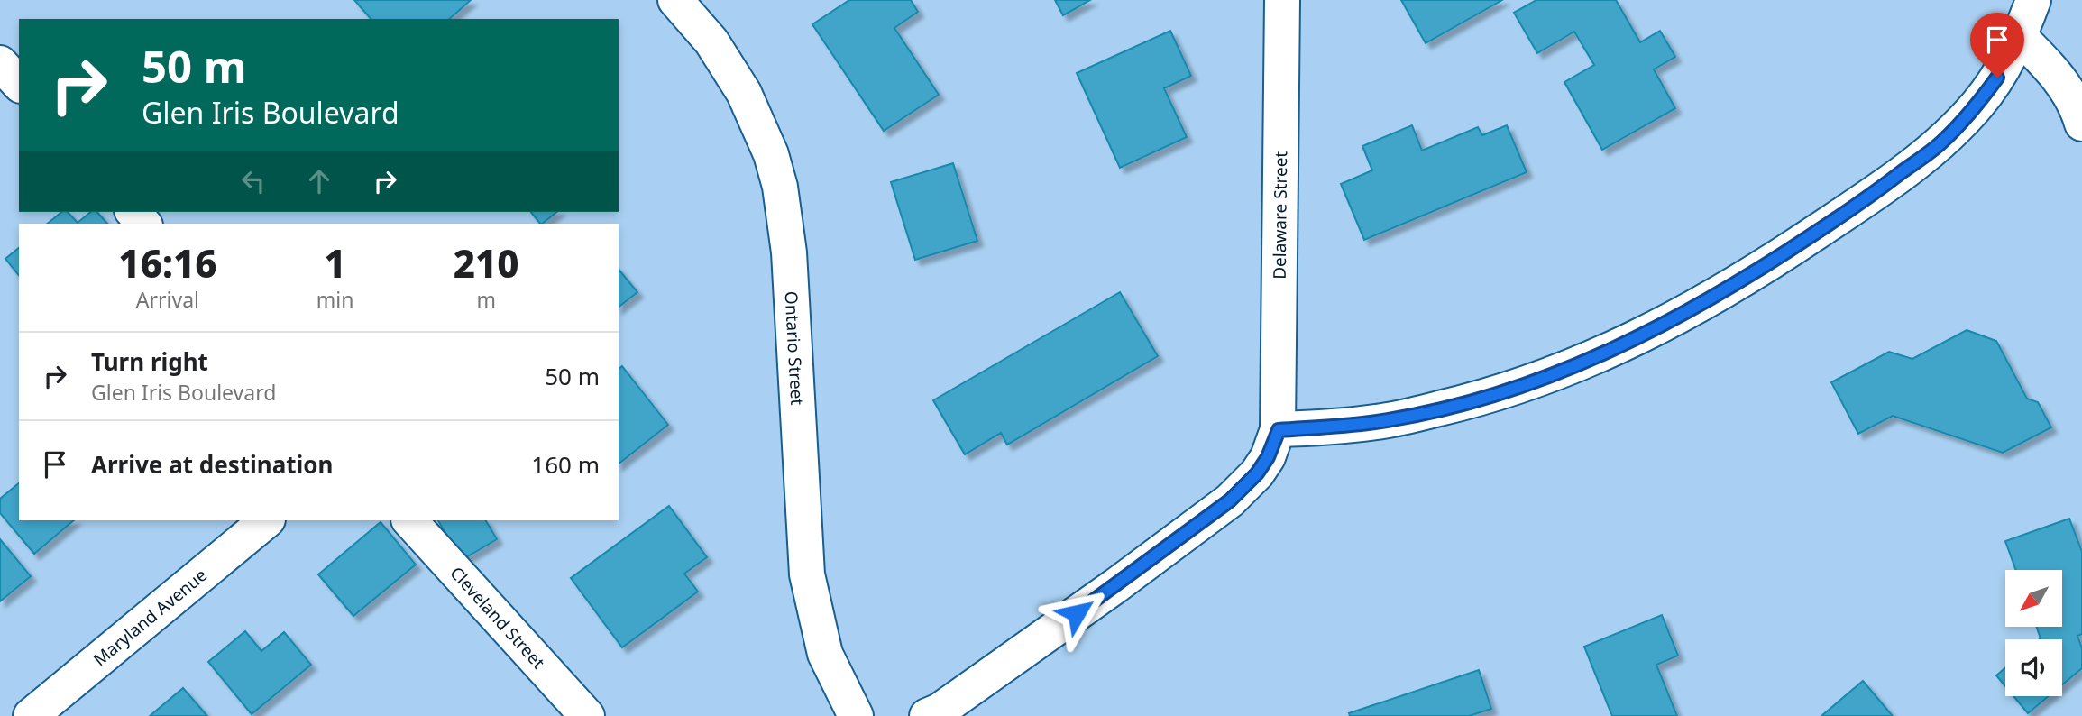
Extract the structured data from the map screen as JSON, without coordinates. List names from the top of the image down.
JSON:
{
  "streets": {
    "street": [
      "Delaware Street",
      "Ontario Street",
      "Maryland Avenue",
      "Cleveland Street"
    ]
  },
  "north": "bottom left",
  "page": {
    "turn": ["50 m", "Glen Iris Boulevard"],
    "eta": [
      "16:16",
      "Arrival",
      "1",
      "min",
      "210",
      "m"
    ],
    "list": [
      {
        "name": "Turn right",
        "note": "Glen Iris Boulevard",
        "value": "50 m"
      },
      {
        "name": "Arrive at destination",
        "value": "160 m"
      }
    ]
  }
}
